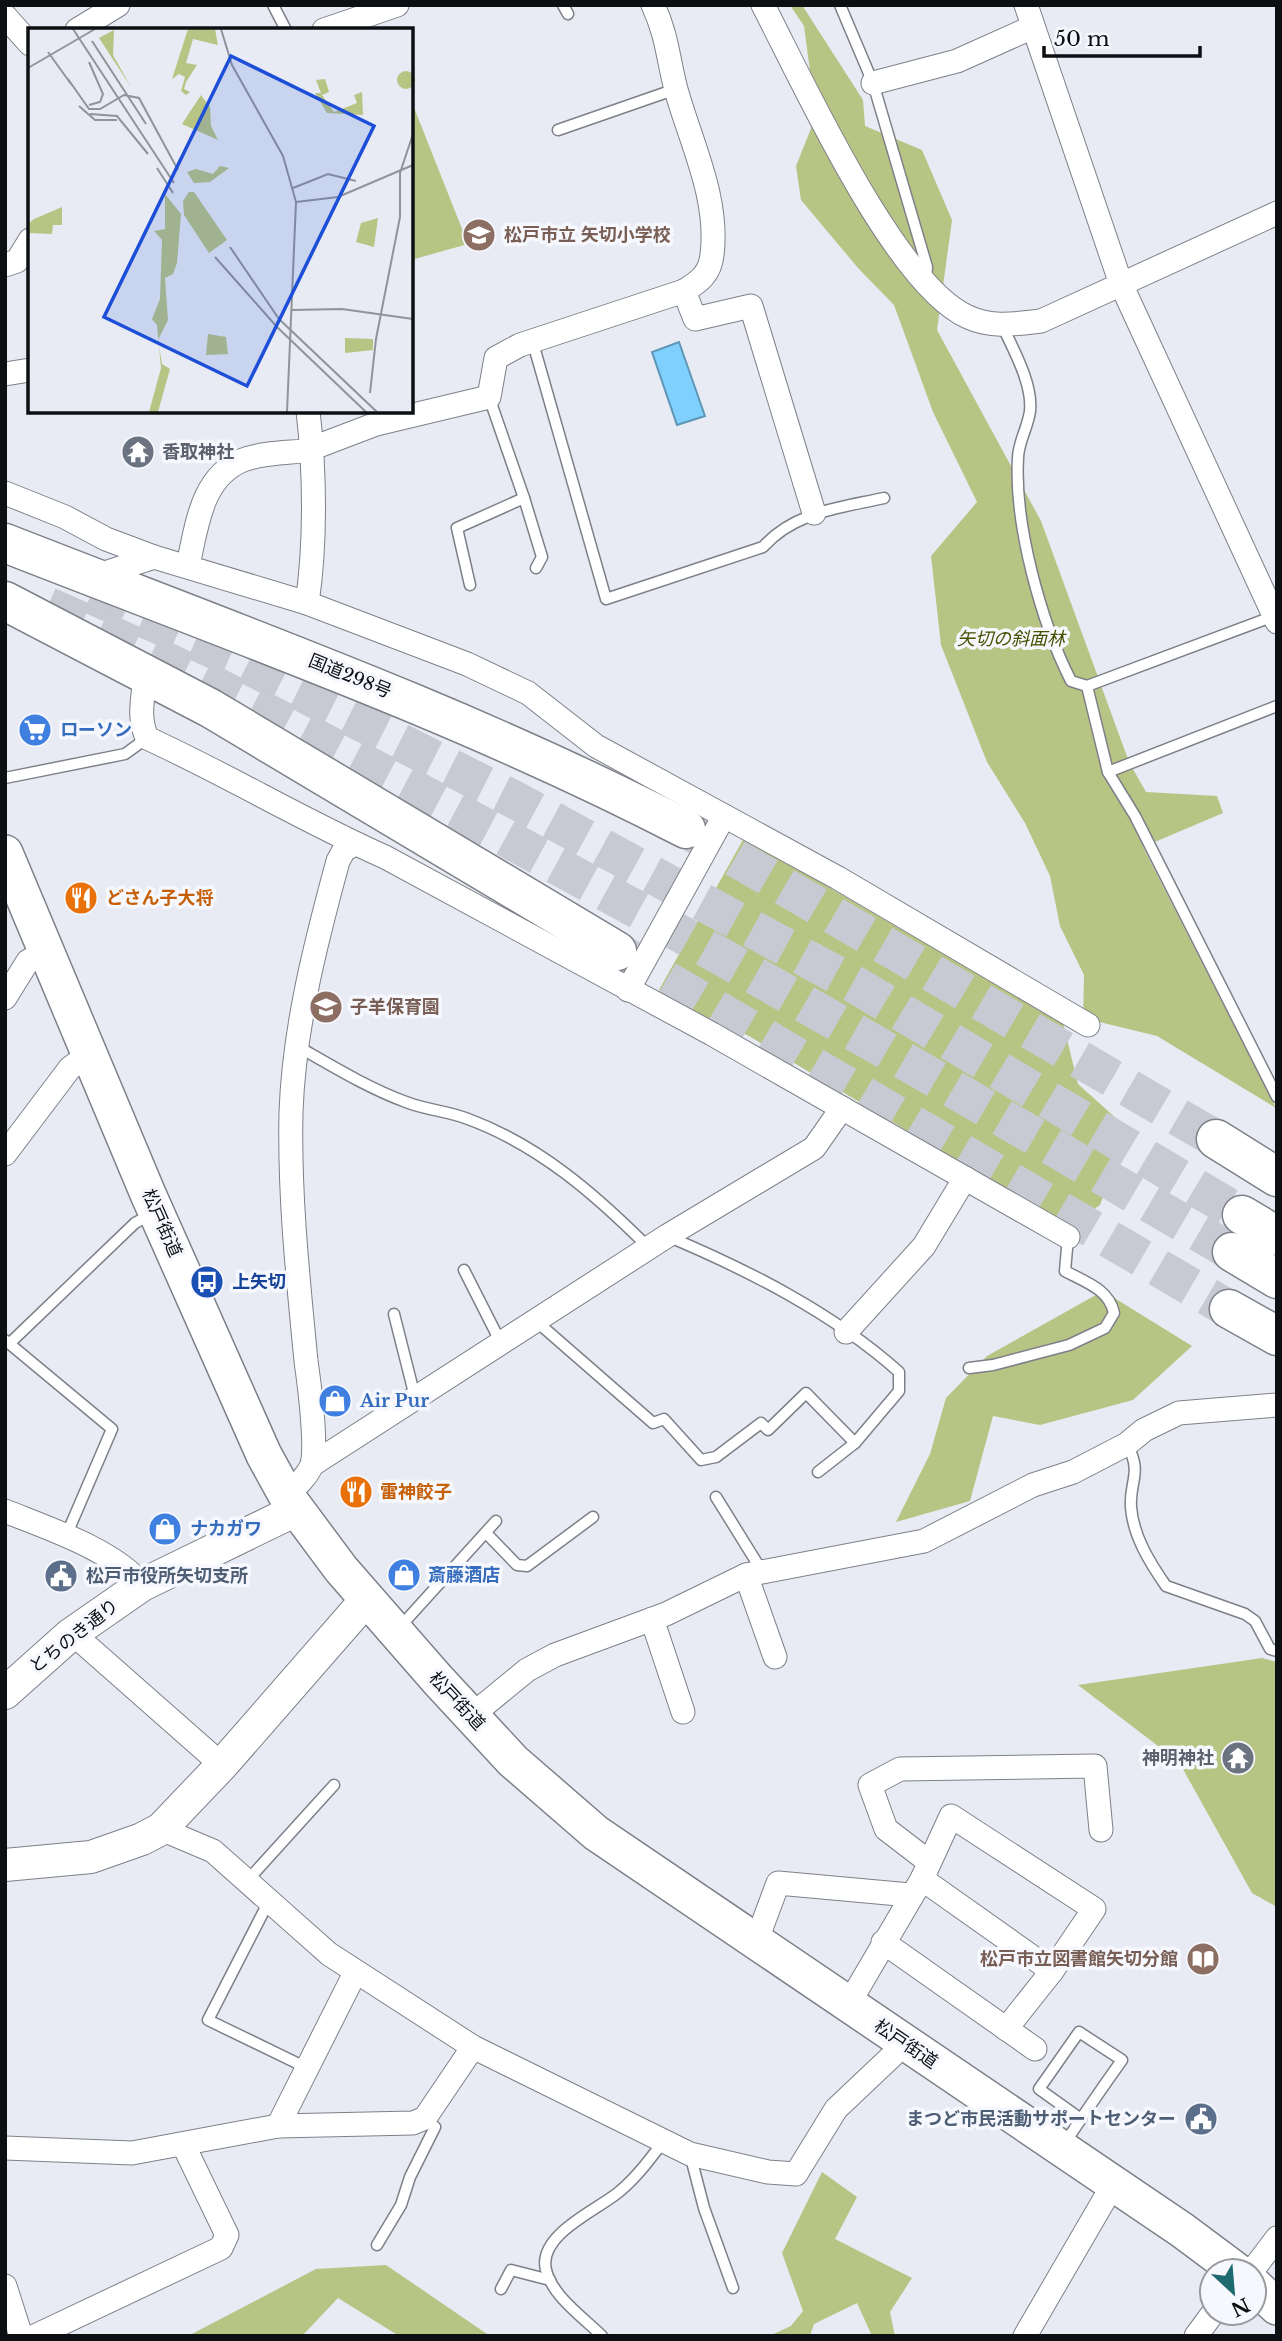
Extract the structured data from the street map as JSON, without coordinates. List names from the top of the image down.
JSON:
{
  "streets": {
    "highway": ["国道298号"],
    "main road": ["松戸街道"],
    "street": ["とちのき通り"]
  },
  "crossings": [
    ["松戸街道", "とちのき通り"]
  ],
  "parks": ["矢切の斜面林"],
  "places": {
    "school or university": ["松戸市立 矢切小学校", "子羊保育園"],
    "temple": ["香取神社", "神明神社"],
    "supermarket": ["ローソン"],
    "restaurant": ["どさん子大将", "雷神餃子"],
    "bus stop": ["上矢切"],
    "shop": ["Air Pur", "ナカガワ", "斎藤酒店"],
    "public building": ["松戸市役所矢切支所", "まつど市民活動サポートセンター"],
    "library": ["松戸市立図書館矢切分館"]
  },
  "scale_bar": "50 m",
  "north": "bottom right"
}
